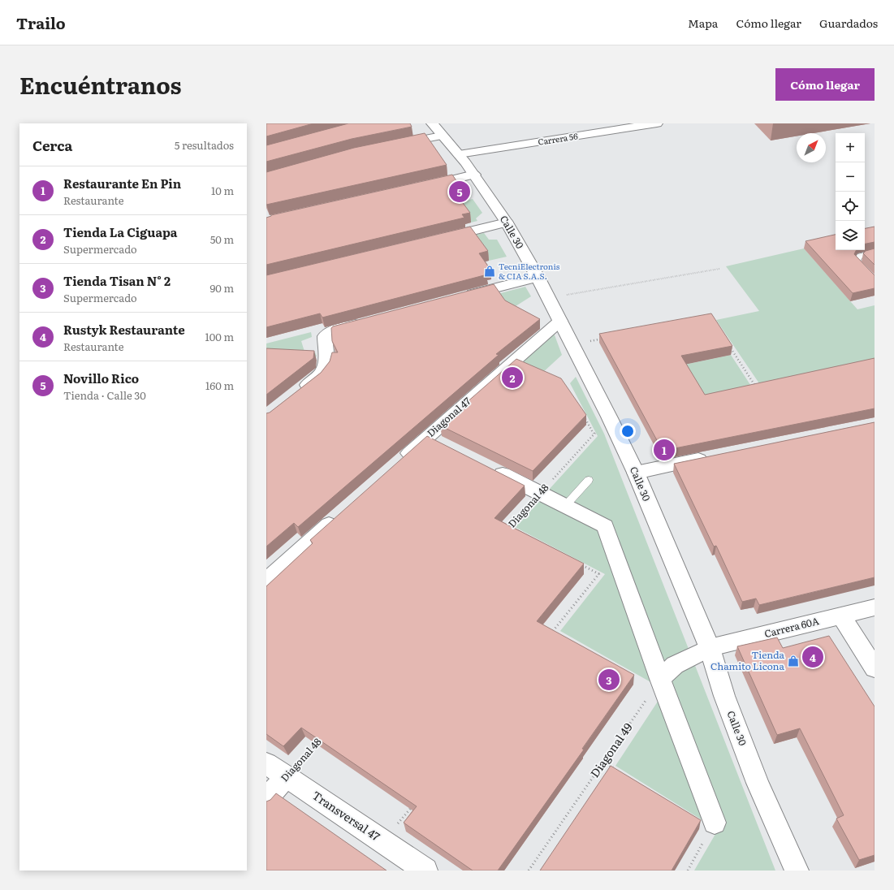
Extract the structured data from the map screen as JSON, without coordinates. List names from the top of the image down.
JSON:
{
  "streets": {
    "street": [
      "Carrera 56",
      "Calle 30",
      "Diagonal 47",
      "Diagonal 48",
      "Carrera 60A",
      "Transversal 47"
    ],
    "path": ["Diagonal 49"]
  },
  "crossings": [
    ["Carrera 56", "Calle 30"],
    ["Calle 30", "Diagonal 47"],
    ["Calle 30", "Diagonal 48"],
    ["Calle 30", "Carrera 60A"],
    ["Diagonal 48", "Transversal 47"]
  ],
  "places": {
    "shop": ["TecniElectronis & CIA S.A.S.", "Tienda Chamito Licona"]
  },
  "north": "top right",
  "page": {
    "header": "Trailo",
    "nav": ["Mapa", "Cómo llegar", "Guardados"],
    "title": "Encuéntranos",
    "buttons": "Cómo llegar",
    "heading": ["Cerca", "5 resultados"],
    "map_buttons": ["+", "−"],
    "list": [
      {
        "mark": "1",
        "name": "Restaurante En Pin",
        "note": "Restaurante",
        "value": "10 m"
      },
      {
        "mark": "2",
        "name": "Tienda La Ciguapa",
        "note": "Supermercado",
        "value": "50 m"
      },
      {
        "mark": "3",
        "name": "Tienda Tisan N° 2",
        "note": "Supermercado",
        "value": "90 m"
      },
      {
        "mark": "4",
        "name": "Rustyk Restaurante",
        "note": "Restaurante",
        "value": "100 m"
      },
      {
        "mark": "5",
        "name": "Novillo Rico",
        "note": "Tienda · Calle 30",
        "value": "160 m"
      }
    ],
    "pins": [
      "5",
      "2",
      "1",
      "4",
      "3"
    ]
  }
}
